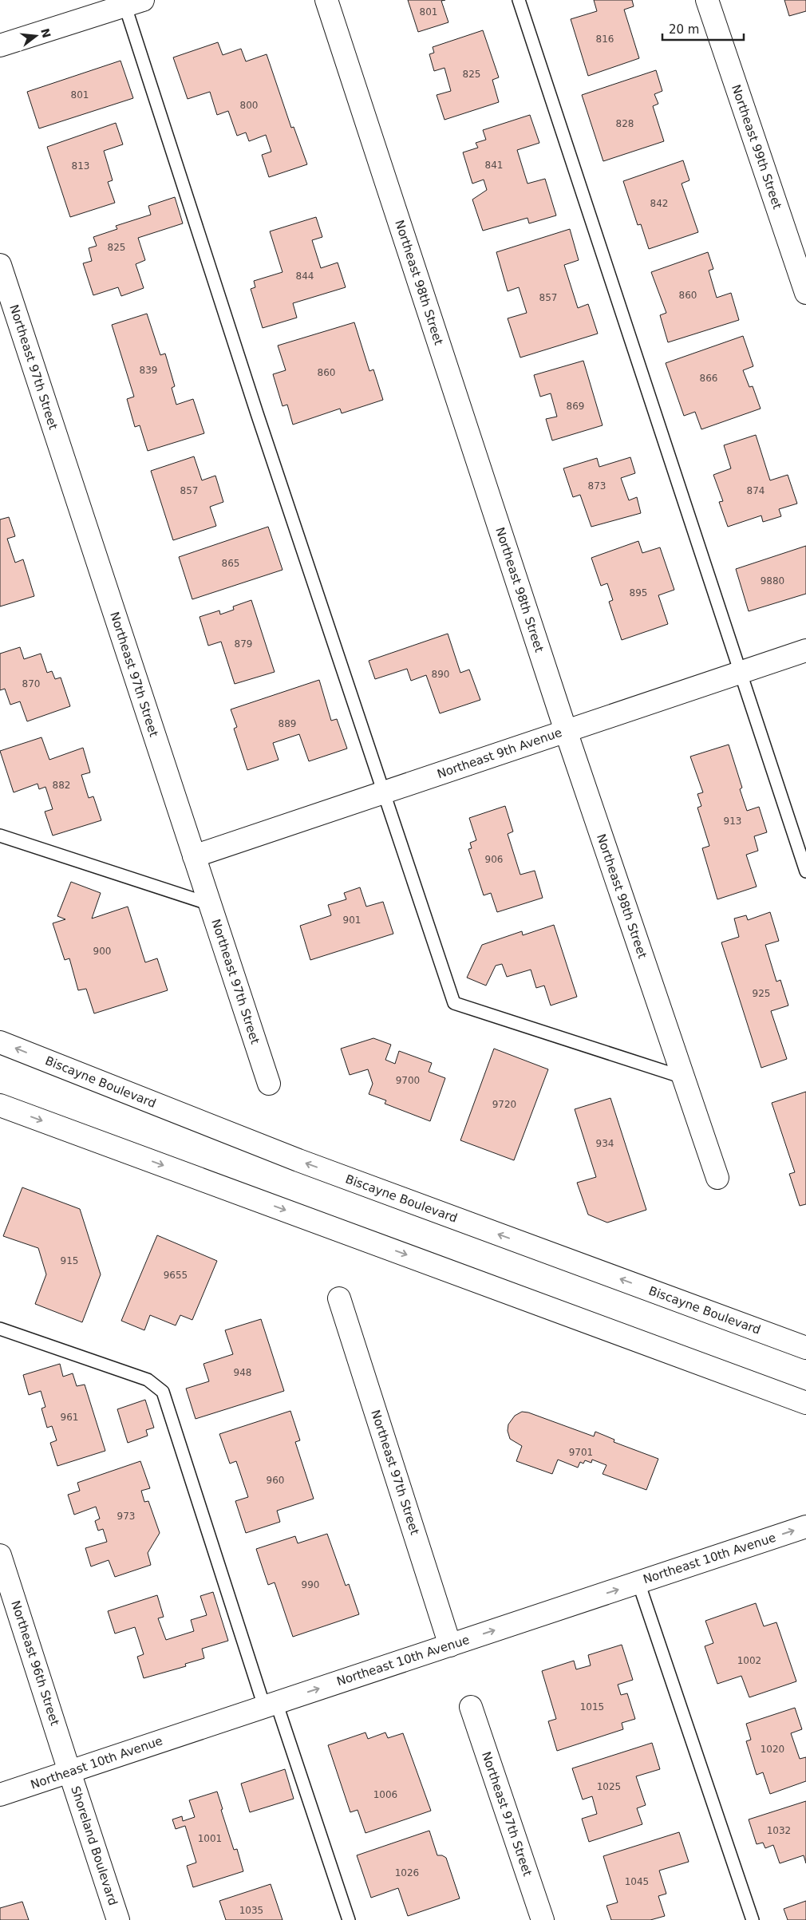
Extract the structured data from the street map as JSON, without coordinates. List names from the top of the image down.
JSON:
{
  "streets": {
    "street": [
      "Northeast 99th Street",
      "Northeast 98th Street",
      "Northeast 97th Street",
      "Northeast 9th Avenue",
      "Biscayne Boulevard",
      "Northeast 10th Avenue",
      "Northeast 96th Street",
      "Shoreland Boulevard"
    ]
  },
  "crossings": [
    ["Northeast 98th Street", "Northeast 9th Avenue"],
    ["Northeast 97th Street", "Northeast 9th Avenue"],
    ["Northeast 97th Street", "Northeast 10th Avenue"],
    ["Northeast 10th Avenue", "Northeast 96th Street"],
    ["Northeast 10th Avenue", "Shoreland Boulevard"],
    ["Northeast 96th Street", "Shoreland Boulevard"]
  ],
  "one_way": ["Northeast 10th Avenue"],
  "house_numbers": [
    "801",
    "816",
    "825",
    "801",
    "800",
    "828",
    "841",
    "813",
    "842",
    "825",
    "844",
    "860",
    "857",
    "839",
    "860",
    "866",
    "869",
    "873",
    "857",
    "874",
    "865",
    "9880",
    "895",
    "879",
    "890",
    "870",
    "889",
    "882",
    "913",
    "906",
    "901",
    "900",
    "925",
    "9700",
    "9720",
    "934",
    "915",
    "9655",
    "948",
    "961",
    "9701",
    "960",
    "973",
    "990",
    "1002",
    "1015",
    "1020",
    "1025",
    "1006",
    "1032",
    "1001",
    "1026",
    "1045",
    "1035"
  ],
  "scale_bar": "20 m",
  "north": "right"
}
